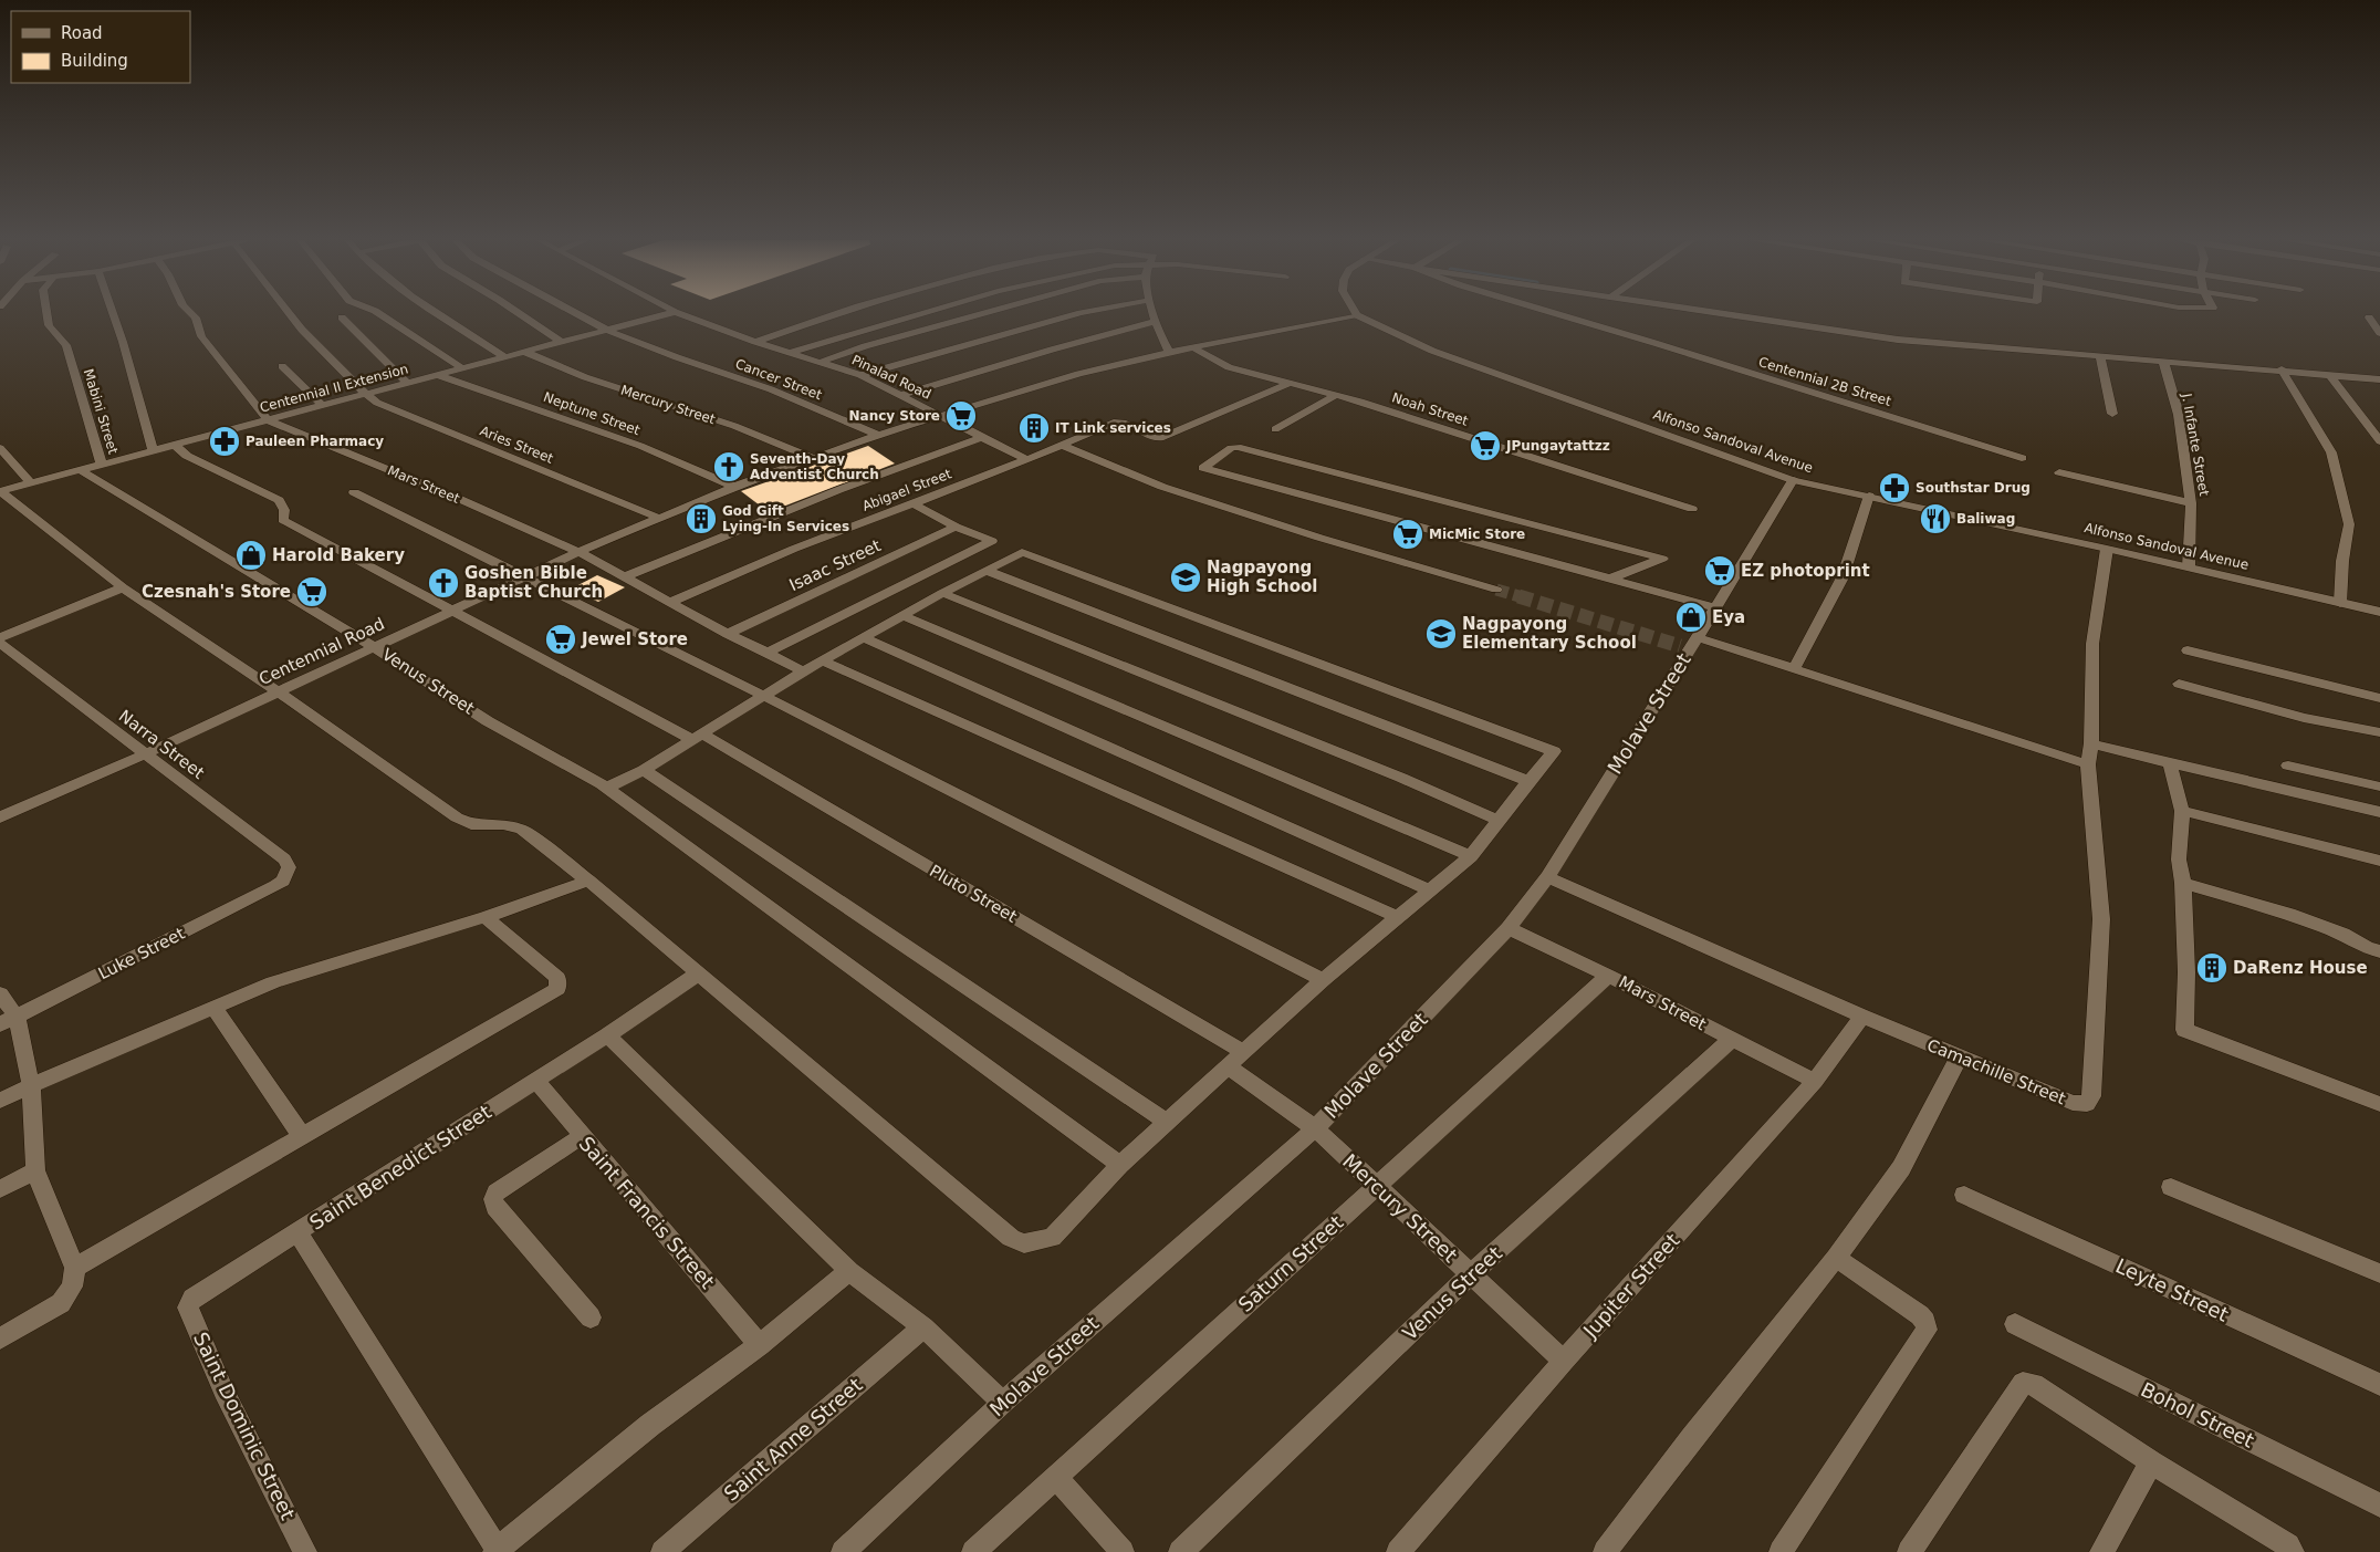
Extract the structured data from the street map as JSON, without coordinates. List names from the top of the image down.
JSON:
{
  "streets": {
    "street": [
      "Pinalad Road",
      "Cancer Street",
      "Centennial 2B Street",
      "Centennial II Extension",
      "Mercury Street",
      "Noah Street",
      "Mabini Street",
      "Neptune Street",
      "Alfonso Sandoval Avenue",
      "Aries Street",
      "J. Infante Street",
      "Mars Street",
      "Abigael Street",
      "Isaac Street",
      "Centennial Road",
      "Venus Street",
      "Molave Street",
      "Narra Street",
      "Pluto Street",
      "Luke Street",
      "Camachille Street",
      "Saint Benedict Street",
      "Saint Francis Street",
      "Saturn Street",
      "Jupiter Street",
      "Leyte Street",
      "Bohol Street",
      "Saint Dominic Street",
      "Saint Anne Street"
    ]
  },
  "crossings": [
    ["Pinalad Road", "Abigael Street"],
    ["Pinalad Road", "Centennial Road"],
    ["Cancer Street", "Centennial II Extension"],
    ["Cancer Street", "Centennial Road"],
    ["Centennial II Extension", "Mercury Street"],
    ["Centennial II Extension", "Mabini Street"],
    ["Centennial II Extension", "Neptune Street"],
    ["Centennial II Extension", "Aries Street"],
    ["Centennial II Extension", "Mars Street"],
    ["Centennial II Extension", "Venus Street"],
    ["Centennial II Extension", "Pluto Street"],
    ["Mercury Street", "Centennial Road"],
    ["Mercury Street", "Venus Street"],
    ["Mercury Street", "Molave Street"],
    ["Mercury Street", "Saturn Street"],
    ["Mercury Street", "Jupiter Street"],
    ["Noah Street", "Abigael Street"],
    ["Noah Street", "Centennial Road"],
    ["Neptune Street", "Centennial Road"],
    ["Alfonso Sandoval Avenue", "J. Infante Street"],
    ["Alfonso Sandoval Avenue", "Centennial Road"],
    ["Alfonso Sandoval Avenue", "Molave Street"],
    ["Alfonso Sandoval Avenue", "Camachille Street"],
    ["Aries Street", "Centennial Road"],
    ["Mars Street", "Abigael Street"],
    ["Mars Street", "Isaac Street"],
    ["Mars Street", "Centennial Road"],
    ["Mars Street", "Venus Street"],
    ["Mars Street", "Molave Street"],
    ["Mars Street", "Saturn Street"],
    ["Mars Street", "Jupiter Street"],
    ["Centennial Road", "Venus Street"],
    ["Centennial Road", "Narra Street"],
    ["Centennial Road", "Pluto Street"],
    ["Molave Street", "Camachille Street"],
    ["Narra Street", "Luke Street"],
    ["Camachille Street", "Jupiter Street"],
    ["Saint Benedict Street", "Saint Francis Street"],
    ["Saint Benedict Street", "Saint Dominic Street"]
  ],
  "places": {
    "supermarket": [
      "Nancy Store",
      "JPungaytattzz",
      "MicMic Store",
      "EZ photoprint",
      "Czesnah's Store",
      "Jewel Store"
    ],
    "building": ["IT Link services", "God Gift Lying-In Services", "DaRenz House"],
    "pharmacy": ["Pauleen Pharmacy", "Southstar Drug"],
    "church": ["Seventh-Day Adventist Church", "Goshen Bible Baptist Church"],
    "restaurant": ["Baliwag"],
    "shop": ["Harold Bakery", "Eya"],
    "school or university": ["Nagpayong High School", "Nagpayong Elementary School"]
  },
  "legend": ["Road", "Building"]
}
